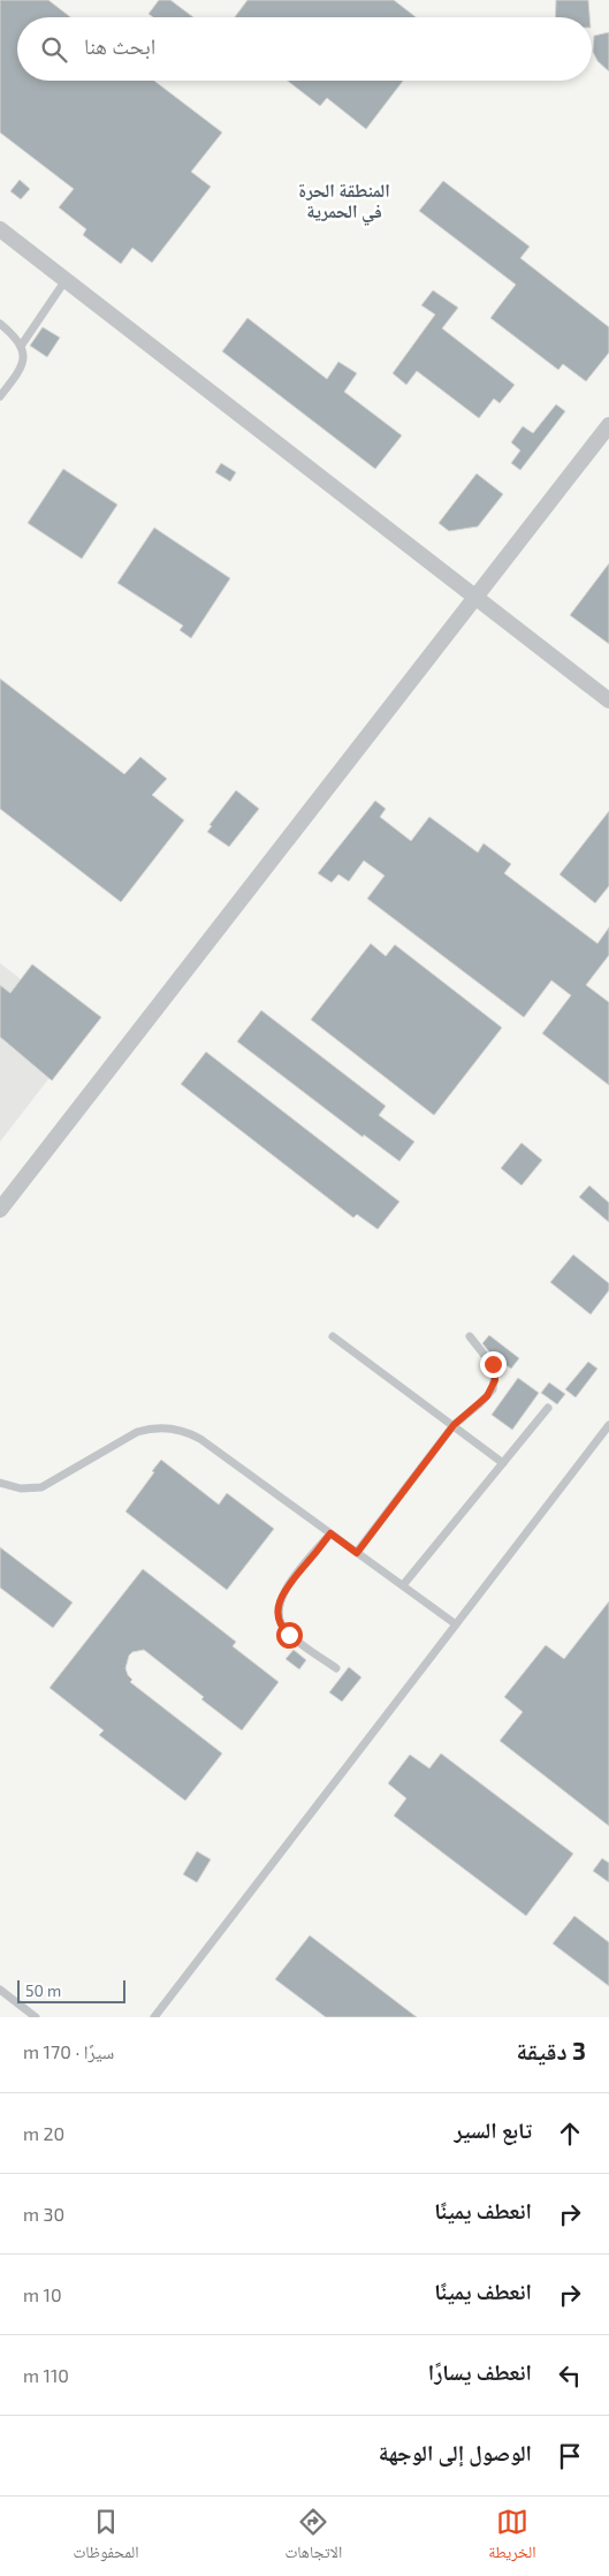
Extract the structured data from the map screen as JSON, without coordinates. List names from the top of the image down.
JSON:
{
  "districts": ["المنطقة الحرة في الحمرية"],
  "scale_bar": "50 m",
  "page": {
    "search": "ابحث هنا",
    "scale": "50 m",
    "heading": ["3 دقيقة", "سيرًا · 170 m"],
    "list": [
      ["تابع السير", "20 m"],
      ["انعطف يمينًا", "30 m"],
      ["انعطف يمينًا", "10 m"],
      ["انعطف يسارًا", "110 m"],
      "الوصول إلى الوجهة"
    ],
    "nav": ["الخريطة", "الاتجاهات", "المحفوظات"]
  }
}
